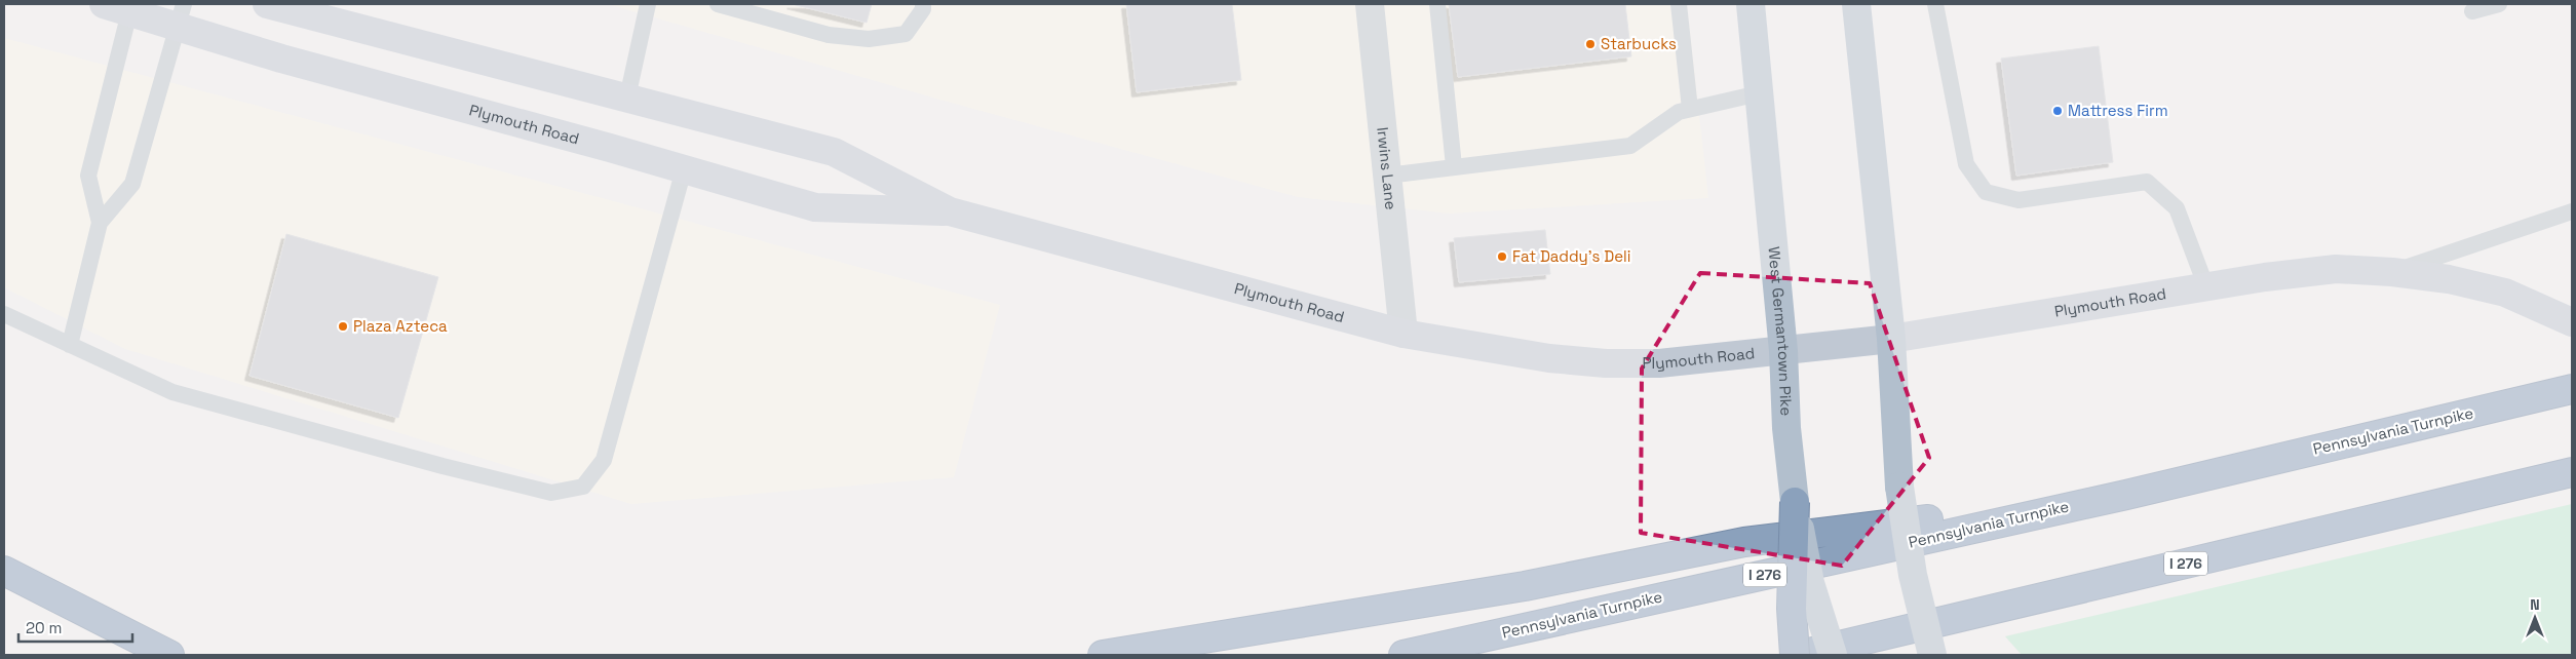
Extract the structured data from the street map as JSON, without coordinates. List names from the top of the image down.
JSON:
{
  "streets": {
    "highway": ["Pennsylvania Turnpike", "I 276"],
    "main road": ["Plymouth Road", "West Germantown Pike"],
    "street": ["Irwins Lane"]
  },
  "crossings": [
    ["Plymouth Road", "Irwins Lane"],
    ["Plymouth Road", "West Germantown Pike"]
  ],
  "places": [
    "Starbucks",
    "Mattress Firm",
    "Fat Daddy's Deli",
    "Plaza Azteca"
  ],
  "scale_bar": "20 m",
  "north": "top"
}
